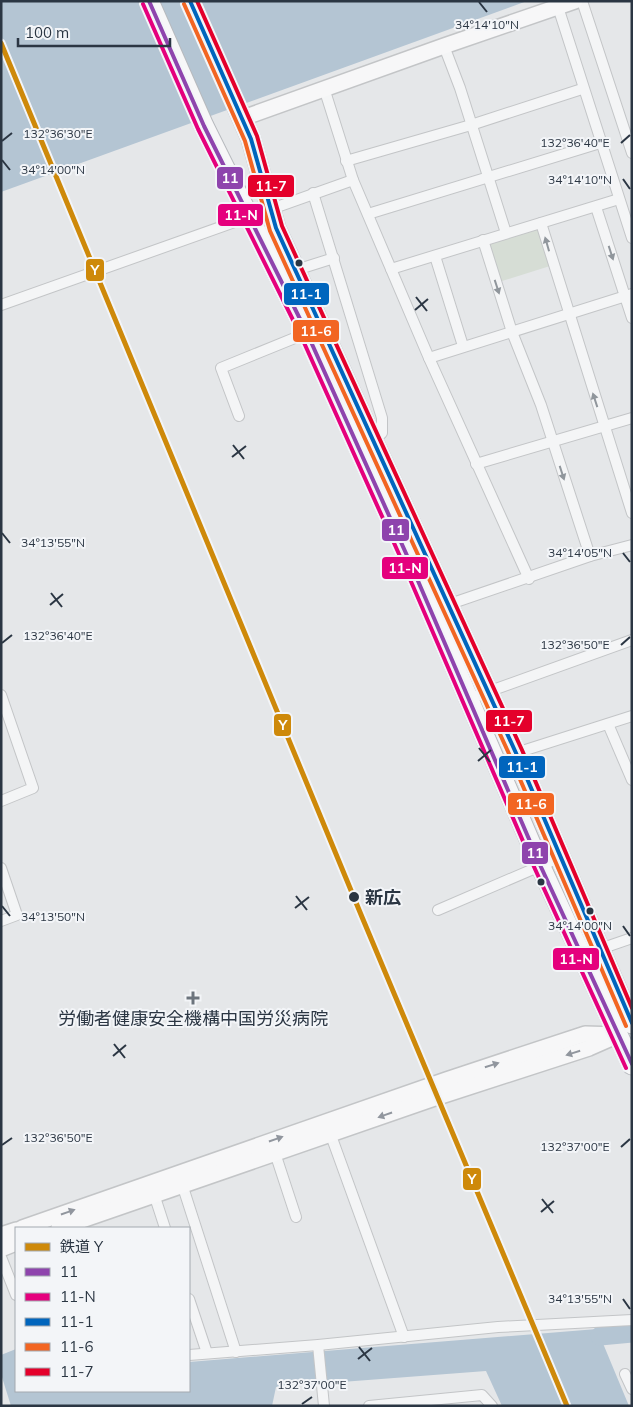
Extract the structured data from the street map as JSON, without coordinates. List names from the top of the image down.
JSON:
{
  "places": {
    "other": ["新広"],
    "health": ["労働者健康安全機構中国労災病院"]
  },
  "lines": [
    "transit line 11",
    "transit line 11-1",
    "transit line 11-7",
    "transit line 11-N",
    "transit line 11-6",
    "rail line Y"
  ],
  "legend": [
    "鉄道 Y",
    "11",
    "11-N",
    "11-1",
    "11-6",
    "11-7"
  ],
  "scale_bar": "100 m",
  "coordinates": [
    "34°14'10\"N",
    "132°36'30\"E",
    "132°36'40\"E",
    "34°14'00\"N",
    "34°13'55\"N",
    "34°14'05\"N",
    "132°36'50\"E",
    "34°13'50\"N",
    "132°37'00\"E"
  ]
}
